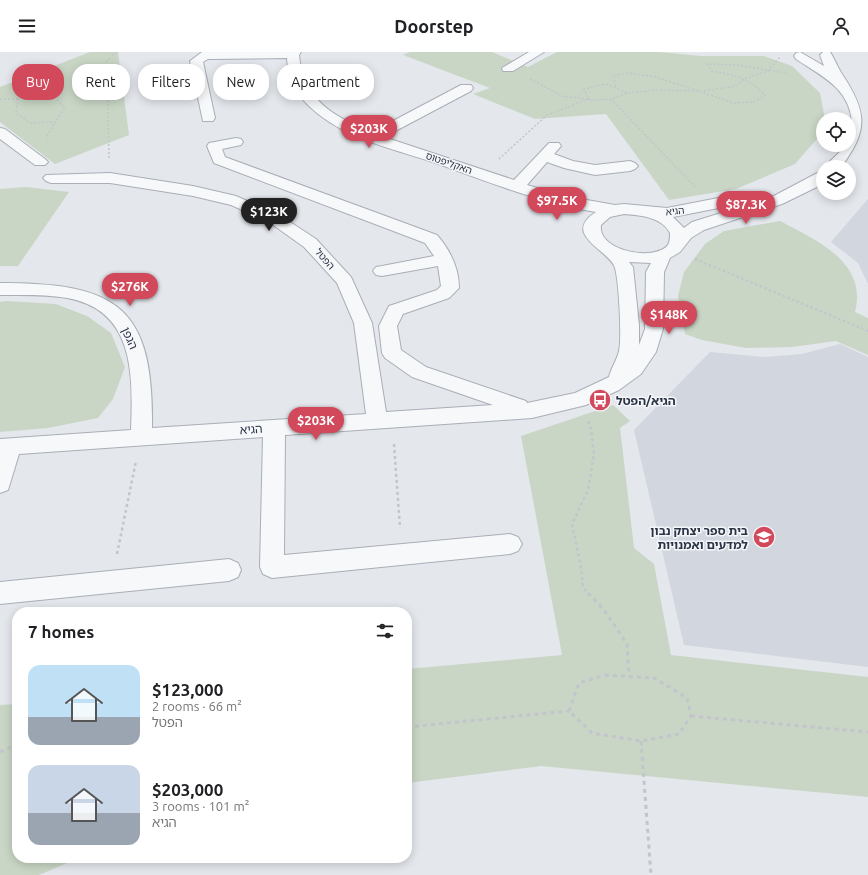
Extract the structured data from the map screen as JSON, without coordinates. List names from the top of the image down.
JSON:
{
  "streets": {
    "street": [
      "האקליפטוס",
      "הגיא",
      "הפטל",
      "הגפן"
    ]
  },
  "crossings": [
    ["האקליפטוס", "הגיא"],
    ["הגיא", "הפטל"],
    ["הגיא", "הגפן"]
  ],
  "places": {
    "bus stop": ["הגיא/הפטל"],
    "school or university": ["בית ספר יצחק נבון למדעים ואמנויות"]
  },
  "page": {
    "header": "Doorstep",
    "chip": [
      "Buy",
      "Rent",
      "Filters",
      "New",
      "Apartment"
    ],
    "price": [
      "$203K",
      "$97.5K",
      "$87.3K",
      "$123K",
      "$276K",
      "$148K",
      "$203K"
    ],
    "heading": "7 homes",
    "list": [
      {
        "name": "$123,000",
        "note": "2 rooms · 66 m² · הפטל"
      },
      {
        "name": "$203,000",
        "note": "3 rooms · 101 m² · הגיא"
      }
    ]
  }
}
